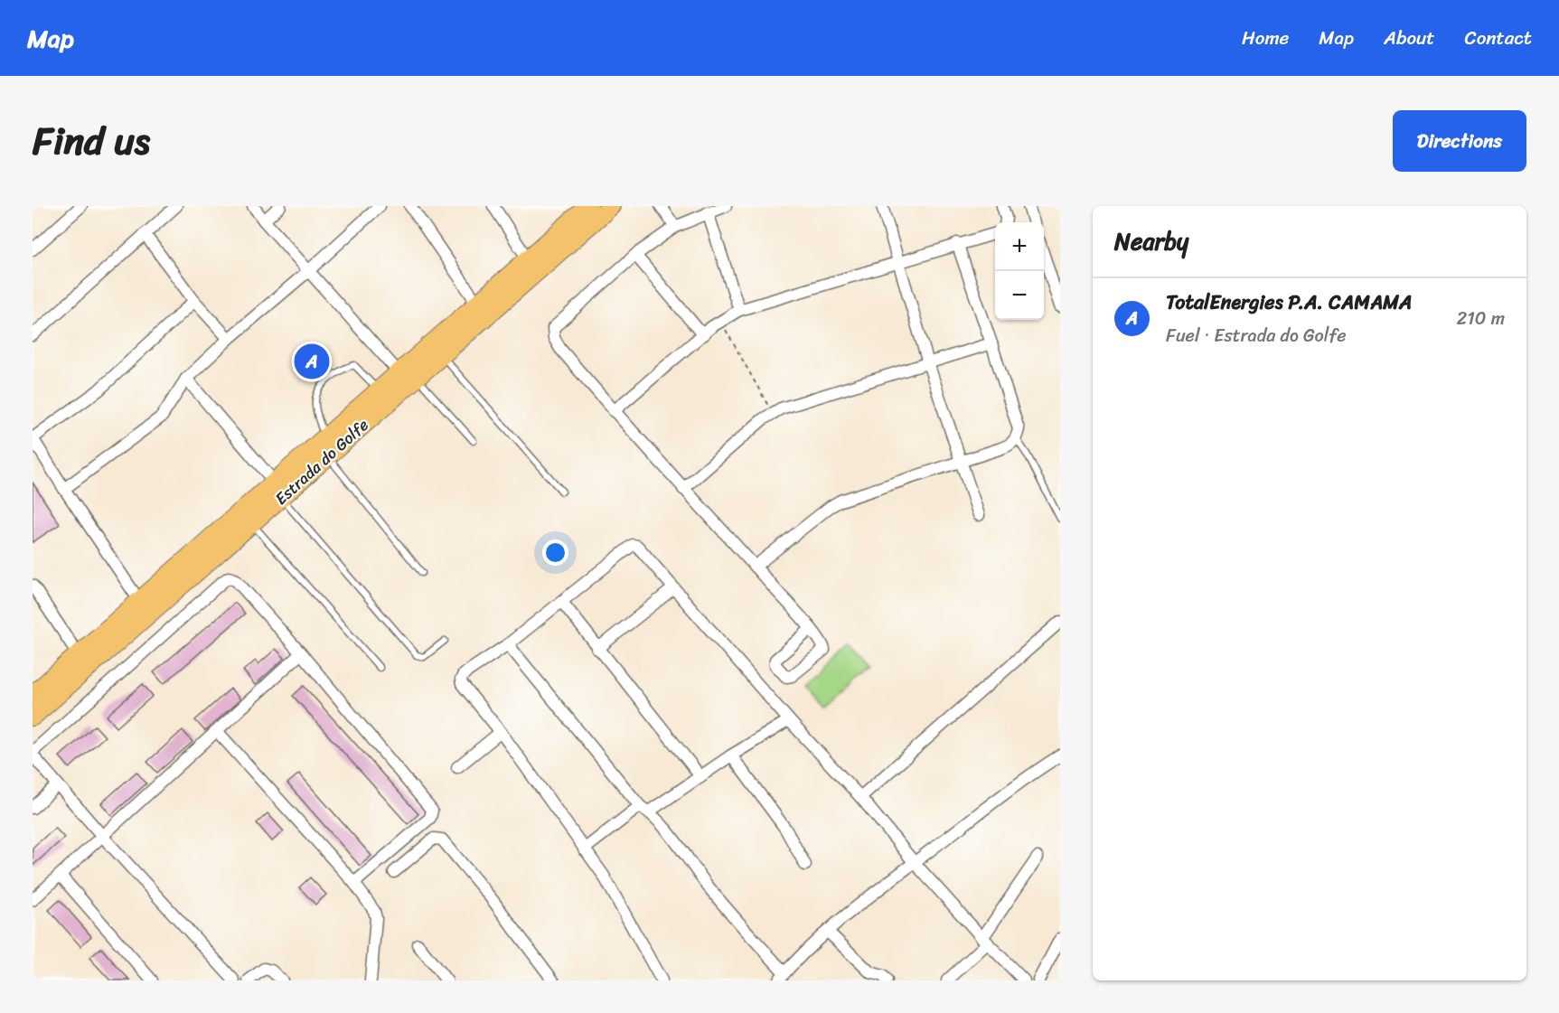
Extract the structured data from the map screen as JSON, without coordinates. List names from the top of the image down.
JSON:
{
  "streets": {
    "highway": ["Estrada do Golfe"]
  },
  "page": {
    "header": "Map",
    "nav": [
      "Home",
      "Map",
      "About",
      "Contact"
    ],
    "title": "Find us",
    "buttons": "Directions",
    "heading": "Nearby",
    "map_buttons": ["+", "−"],
    "list": [
      {
        "mark": "A",
        "name": "TotalEnergies P.A. CAMAMA",
        "note": "Fuel · Estrada do Golfe",
        "value": "210 m"
      }
    ],
    "pins": "A"
  }
}
